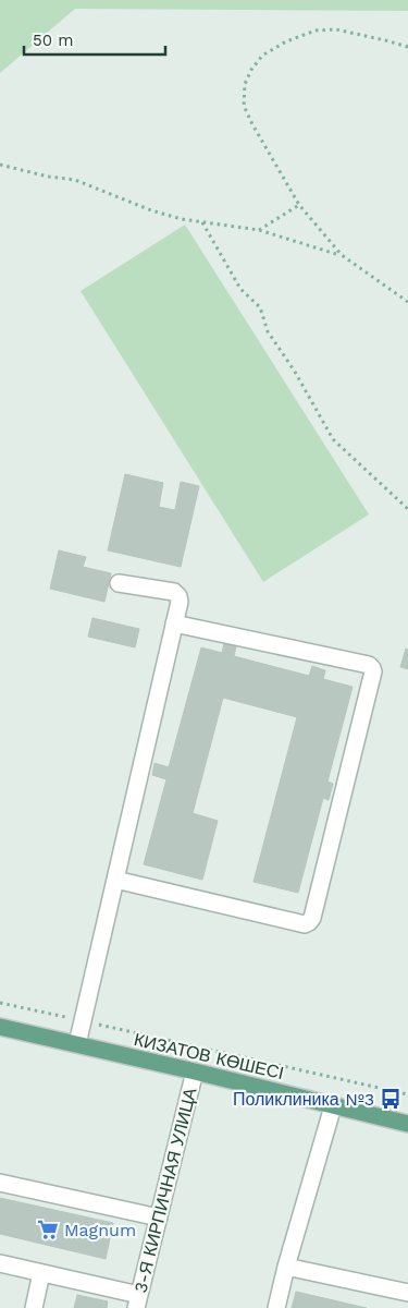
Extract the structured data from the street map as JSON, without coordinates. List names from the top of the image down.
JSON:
{
  "streets": {
    "main road": ["КИЗАТОВ КӨШЕСІ"],
    "street": ["3-Я КИРПИЧНАЯ УЛИЦА"]
  },
  "crossings": [
    ["КИЗАТОВ КӨШЕСІ", "3-Я КИРПИЧНАЯ УЛИЦА"]
  ],
  "places": {
    "bus stop": ["Поликлиника №3"],
    "supermarket": ["Magnum"]
  },
  "scale_bar": "50 m"
}
